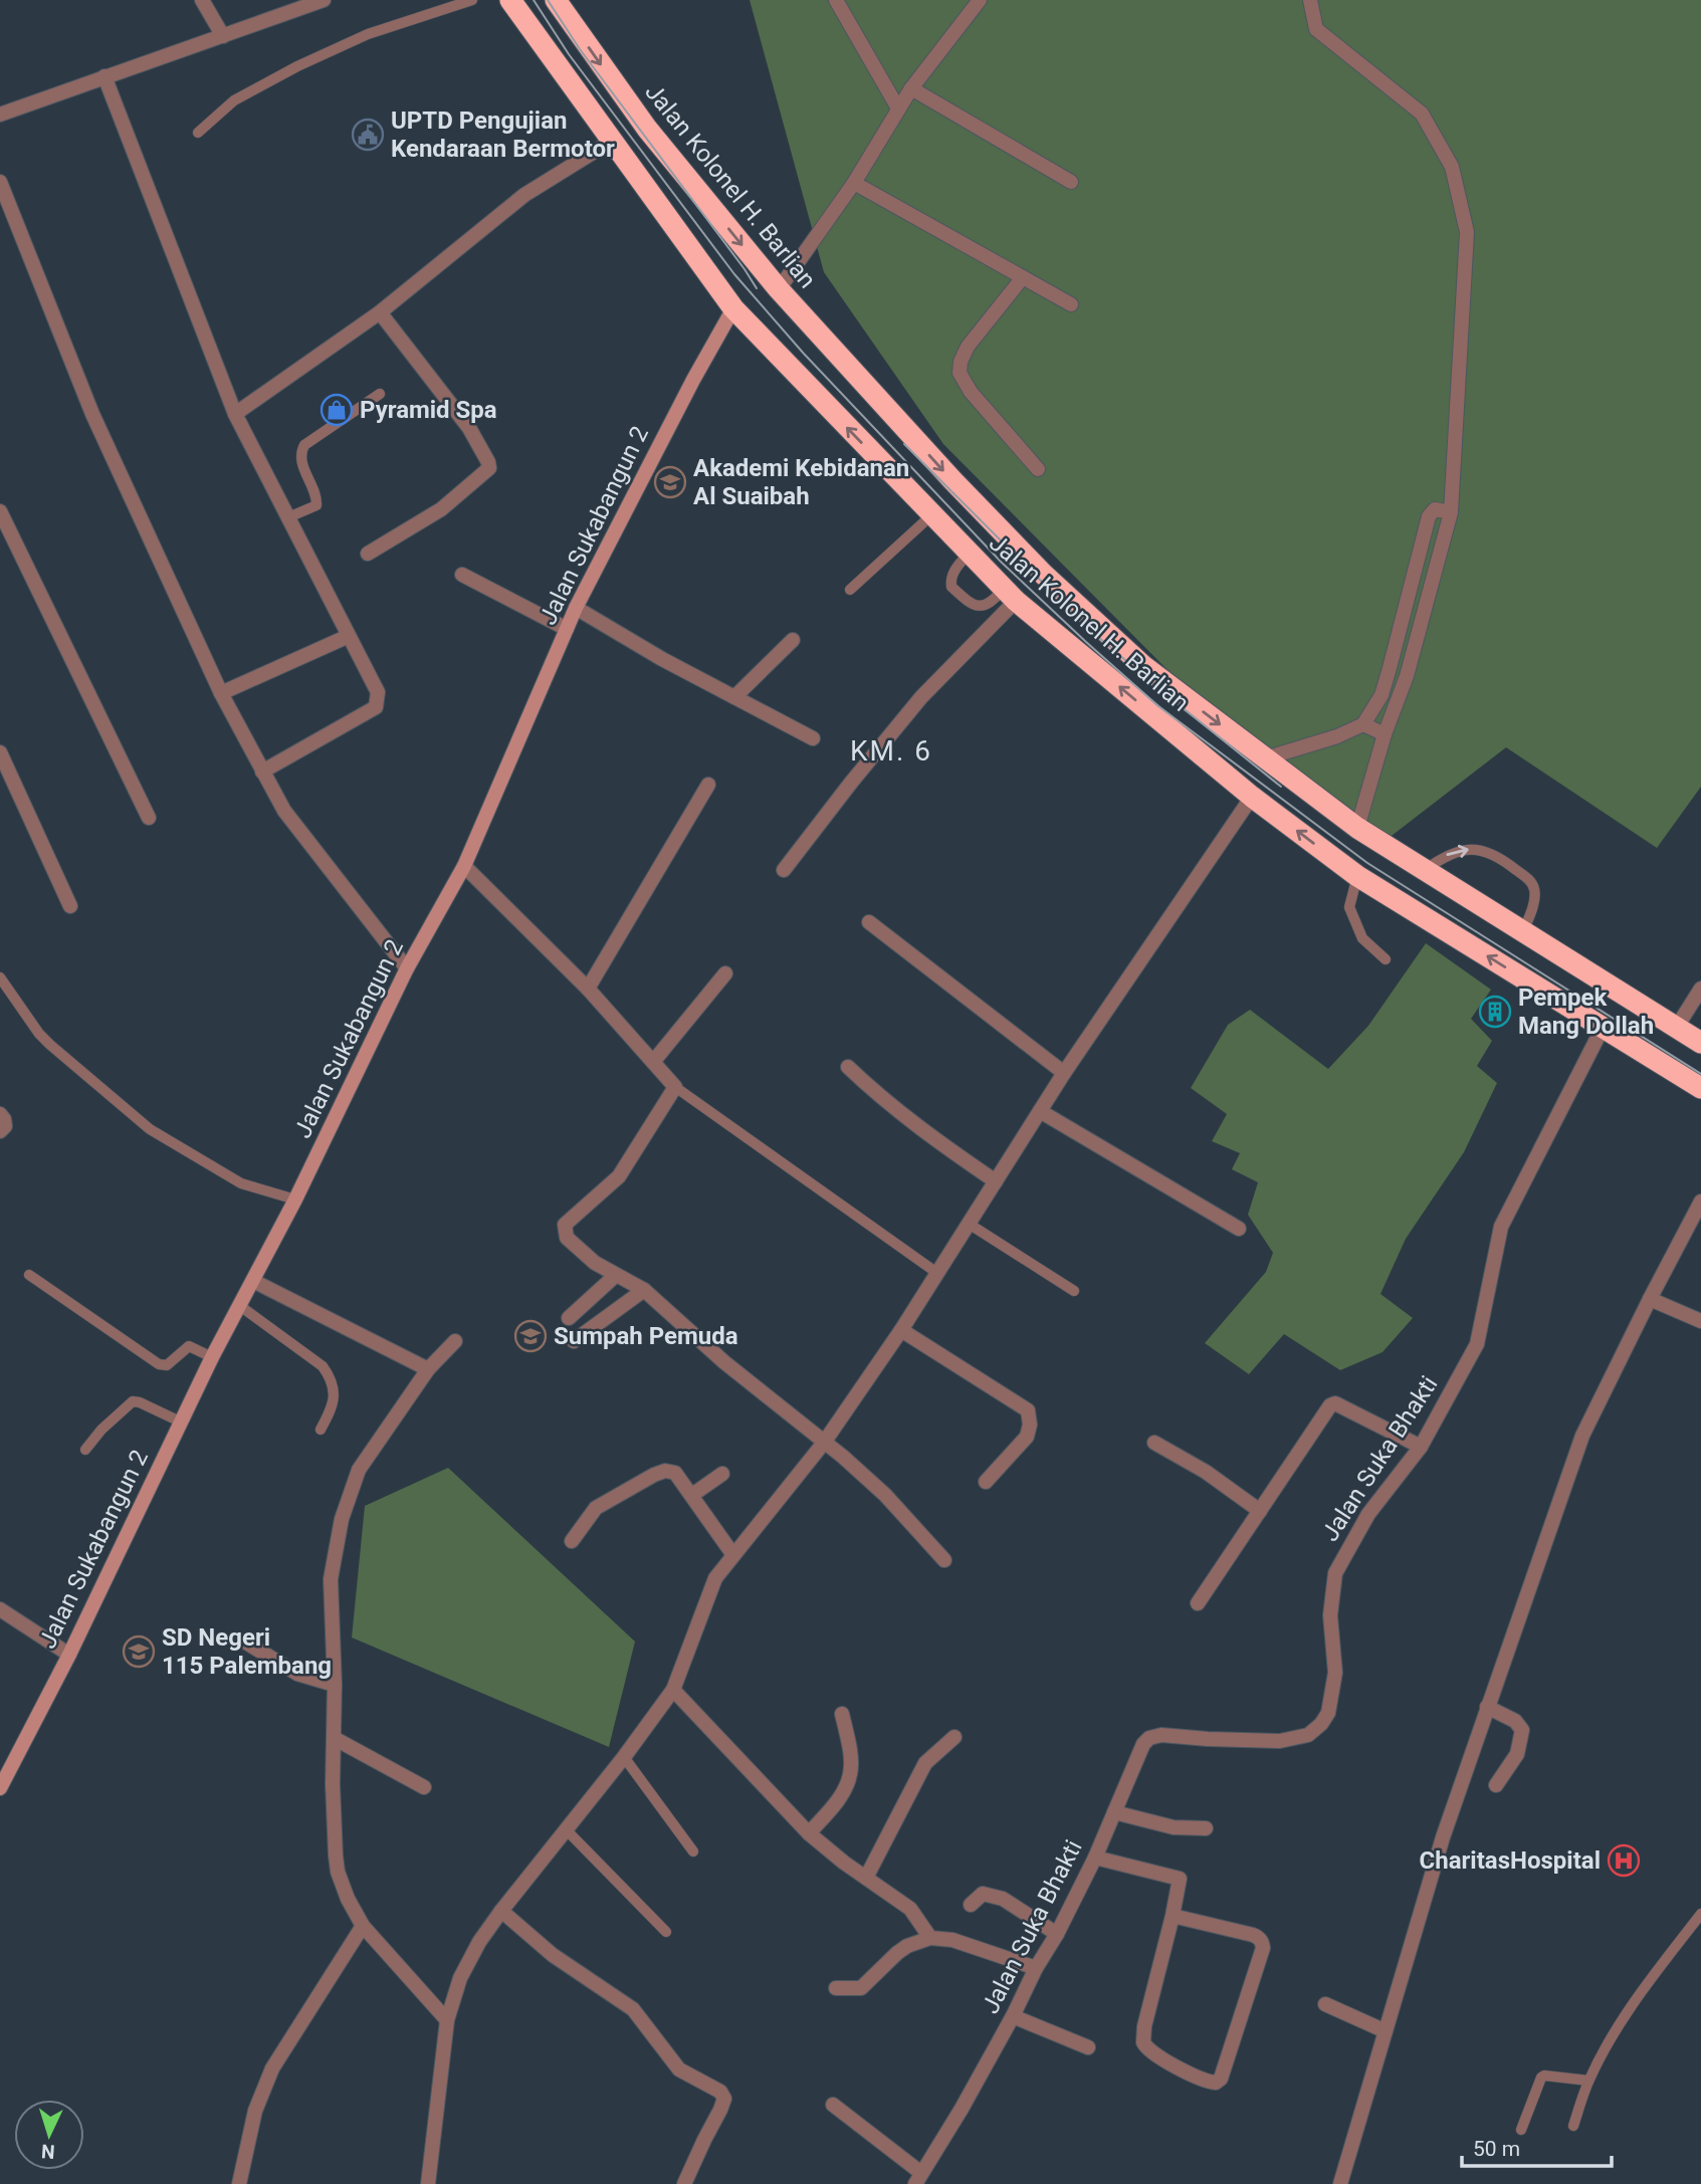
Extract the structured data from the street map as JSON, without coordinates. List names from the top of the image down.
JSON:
{
  "streets": {
    "highway": ["Jalan Kolonel H. Barlian"],
    "street": ["Jalan Sukabangun 2", "Jalan Suka Bhakti"]
  },
  "crossings": [
    ["Jalan Kolonel H. Barlian", "Jalan Sukabangun 2"],
    ["Jalan Kolonel H. Barlian", "Jalan Suka Bhakti"]
  ],
  "districts": ["KM. 6"],
  "places": {
    "public building": ["UPTD Pengujian Kendaraan Bermotor"],
    "shop": ["Pyramid Spa"],
    "school or university": ["Akademi Kebidanan Al Suaibah", "Sumpah Pemuda", "SD Negeri 115 Palembang"],
    "building": ["Pempek Mang Dollah"],
    "hospital": ["CharitasHospital"]
  },
  "scale_bar": "50 m",
  "north": "bottom"
}
